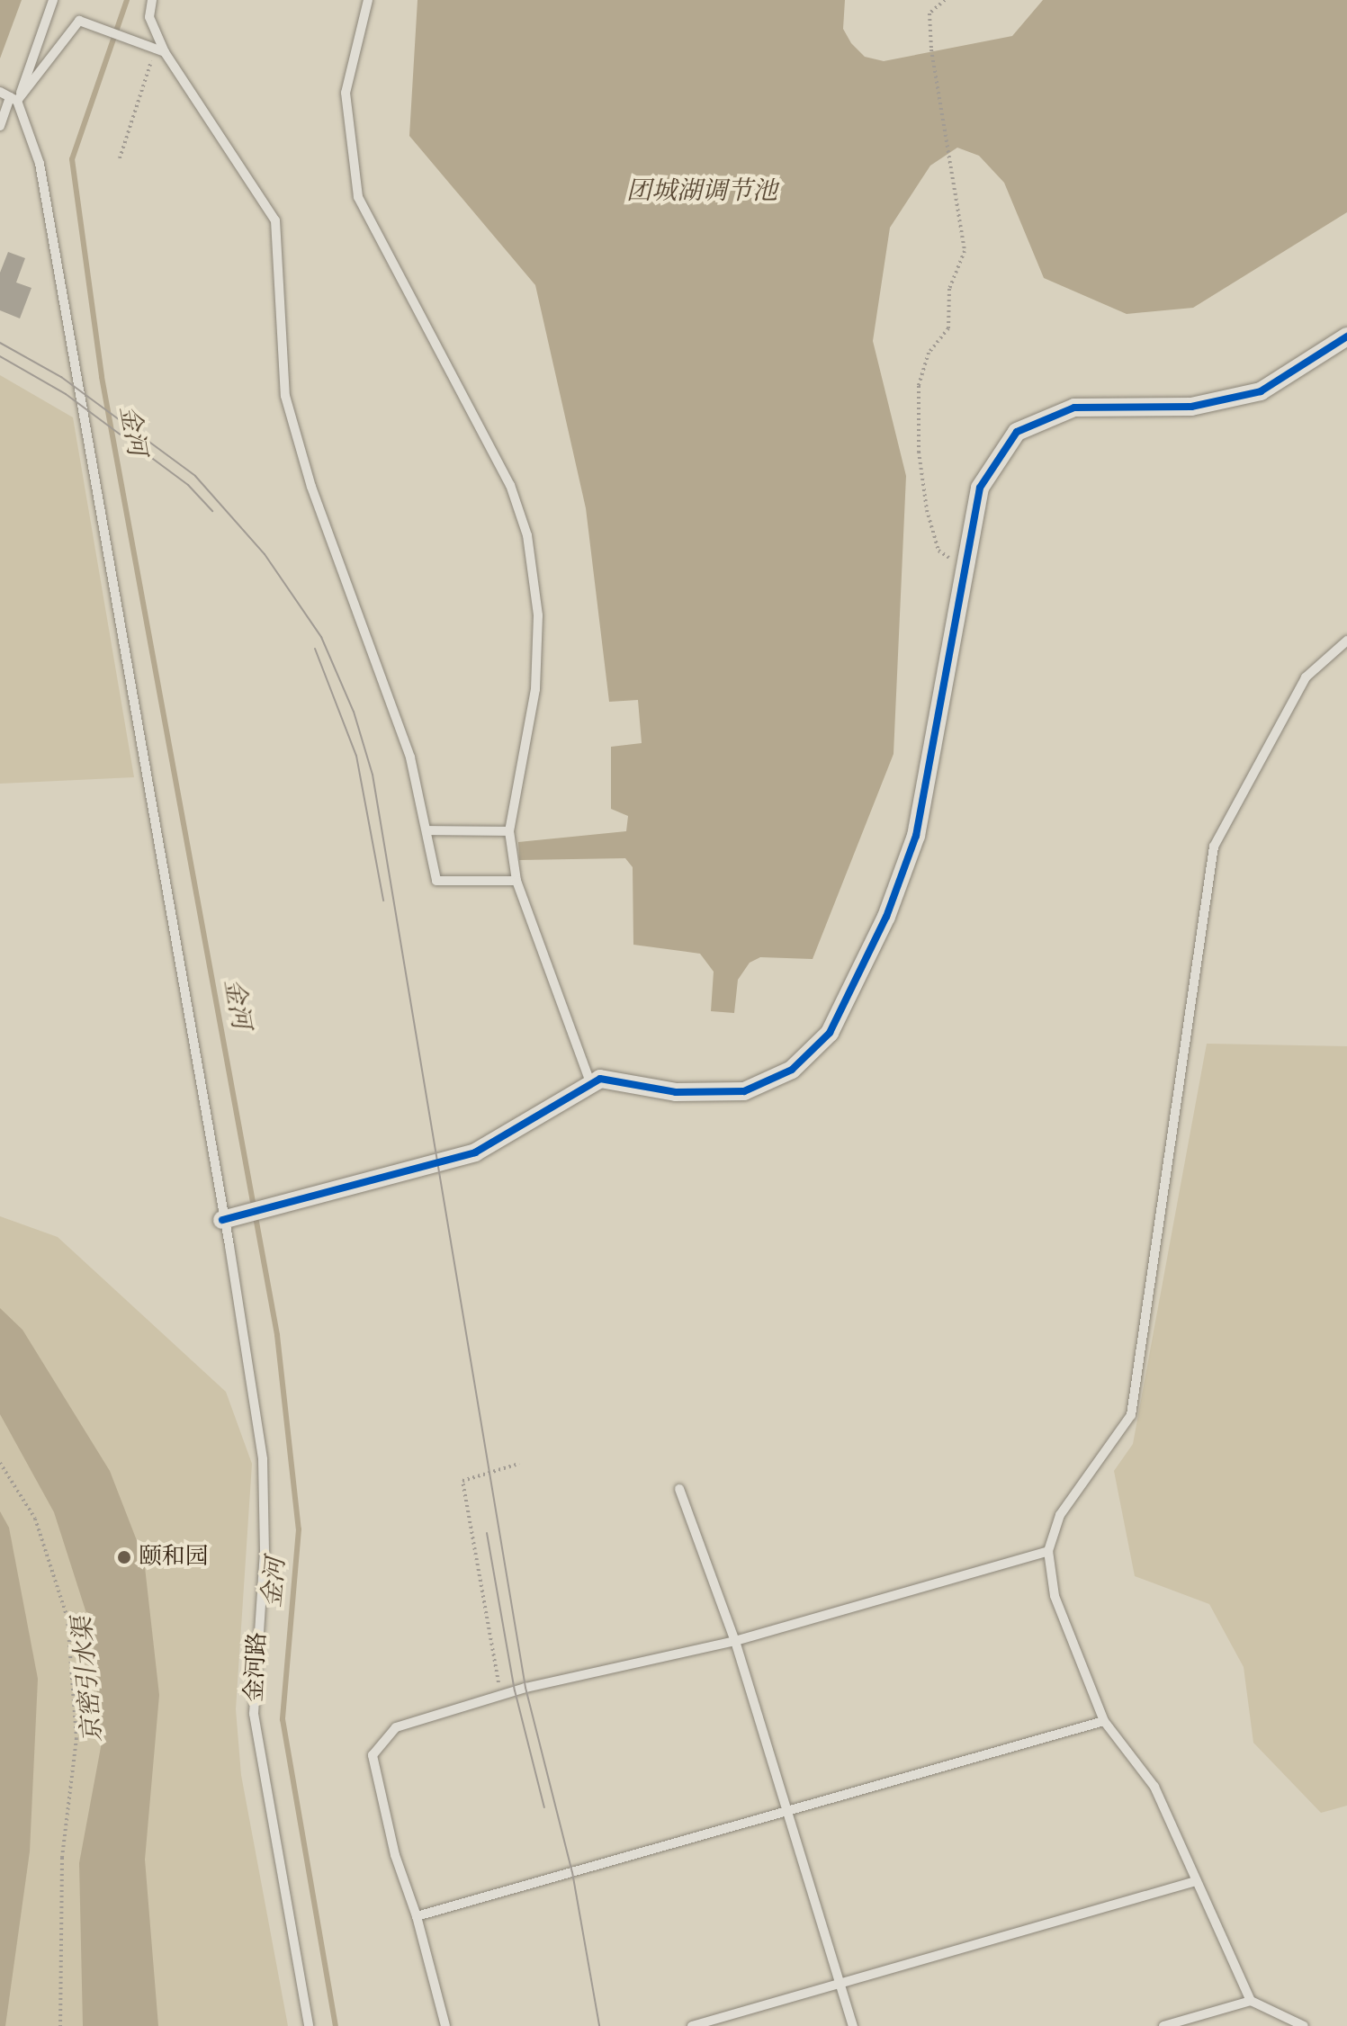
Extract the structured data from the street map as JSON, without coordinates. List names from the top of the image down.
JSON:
{
  "streets": {
    "lane": ["金河路"]
  },
  "water": ["团城湖调节池", "金河", "京密引水渠"],
  "places": ["颐和园"]
}
